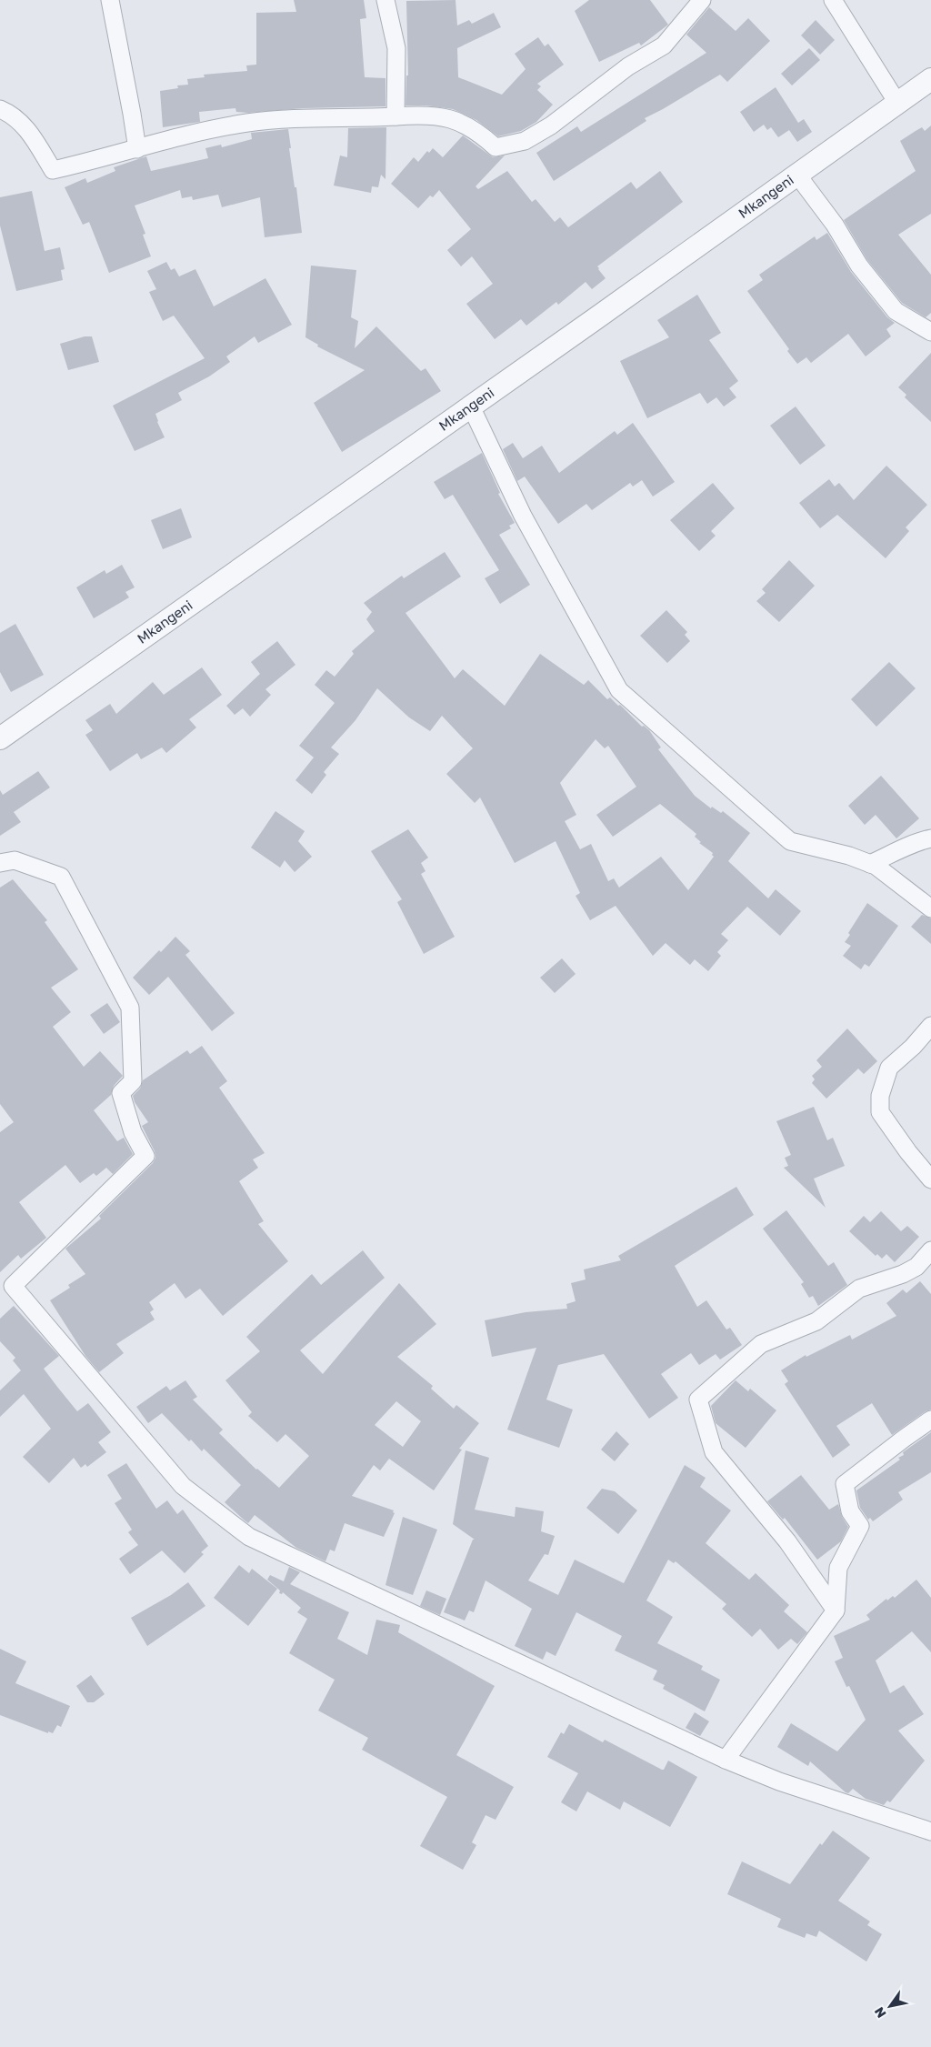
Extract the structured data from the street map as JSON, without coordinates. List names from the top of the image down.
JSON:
{
  "streets": {
    "street": ["Mkangeni"]
  },
  "north": "bottom left"
}
